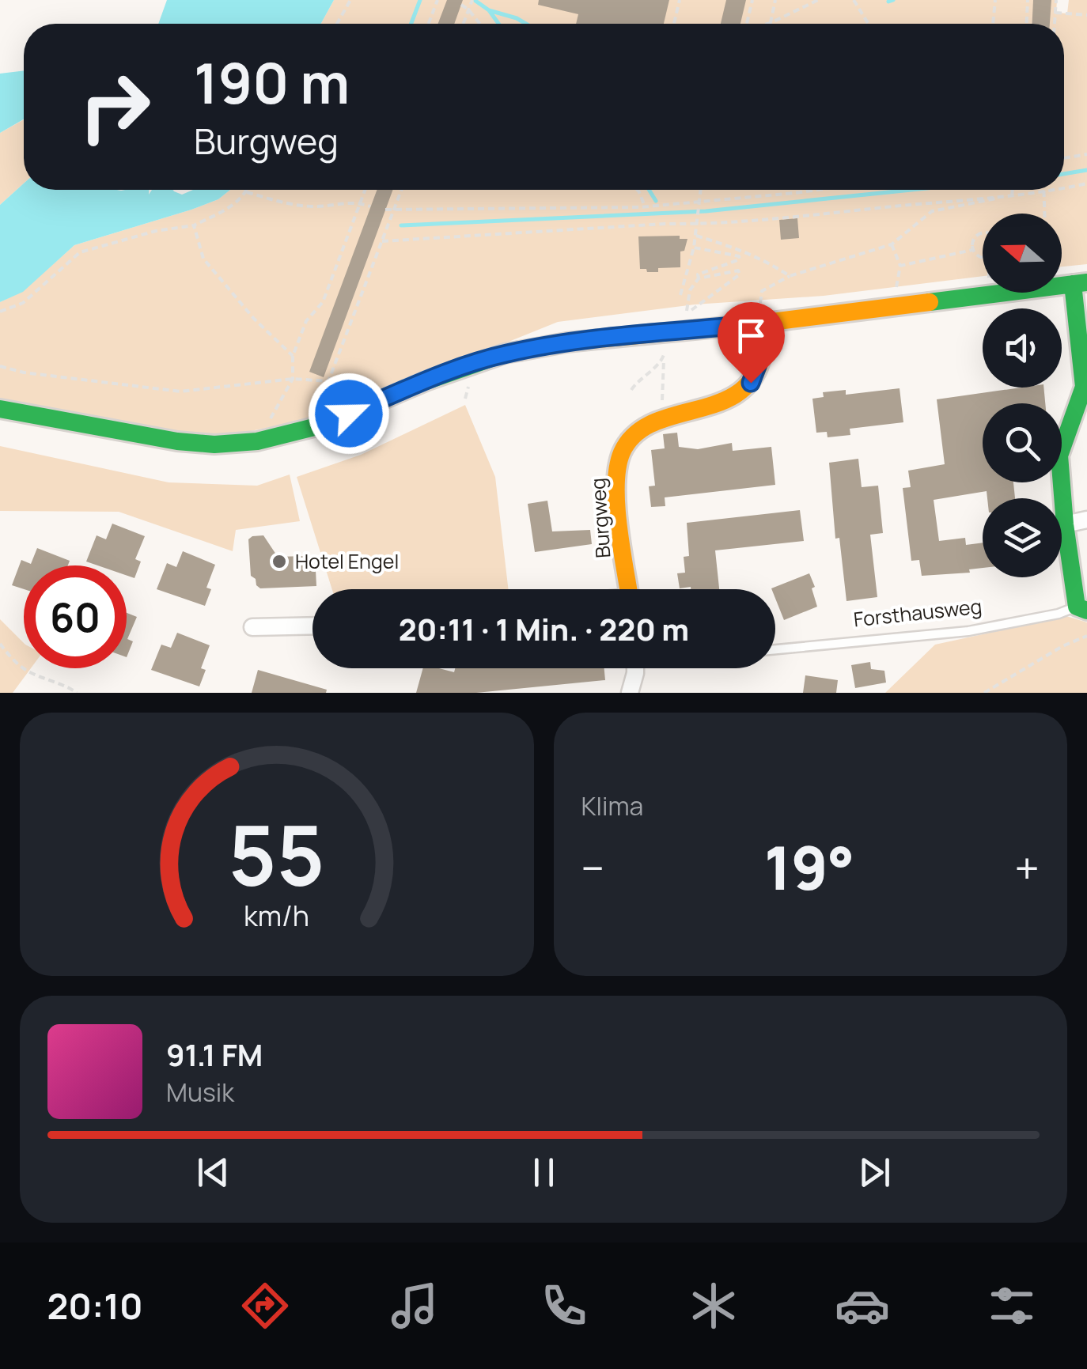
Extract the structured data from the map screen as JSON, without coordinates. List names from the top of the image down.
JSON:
{
  "streets": {
    "main road": ["Burgweg", "Forsthausweg"]
  },
  "places": ["Hotel Engel"],
  "north": "left",
  "page": {
    "turn": ["190 m", "Burgweg"],
    "limit": "60",
    "trip": "20:11 · 1 Min. · 220 m",
    "tile": "Klima",
    "heat": ["−", "19°", "+"],
    "song": ["91.1 FM", "Musik"],
    "tabs": "20:10",
    "gauge": ["55", "km/h"]
  }
}
